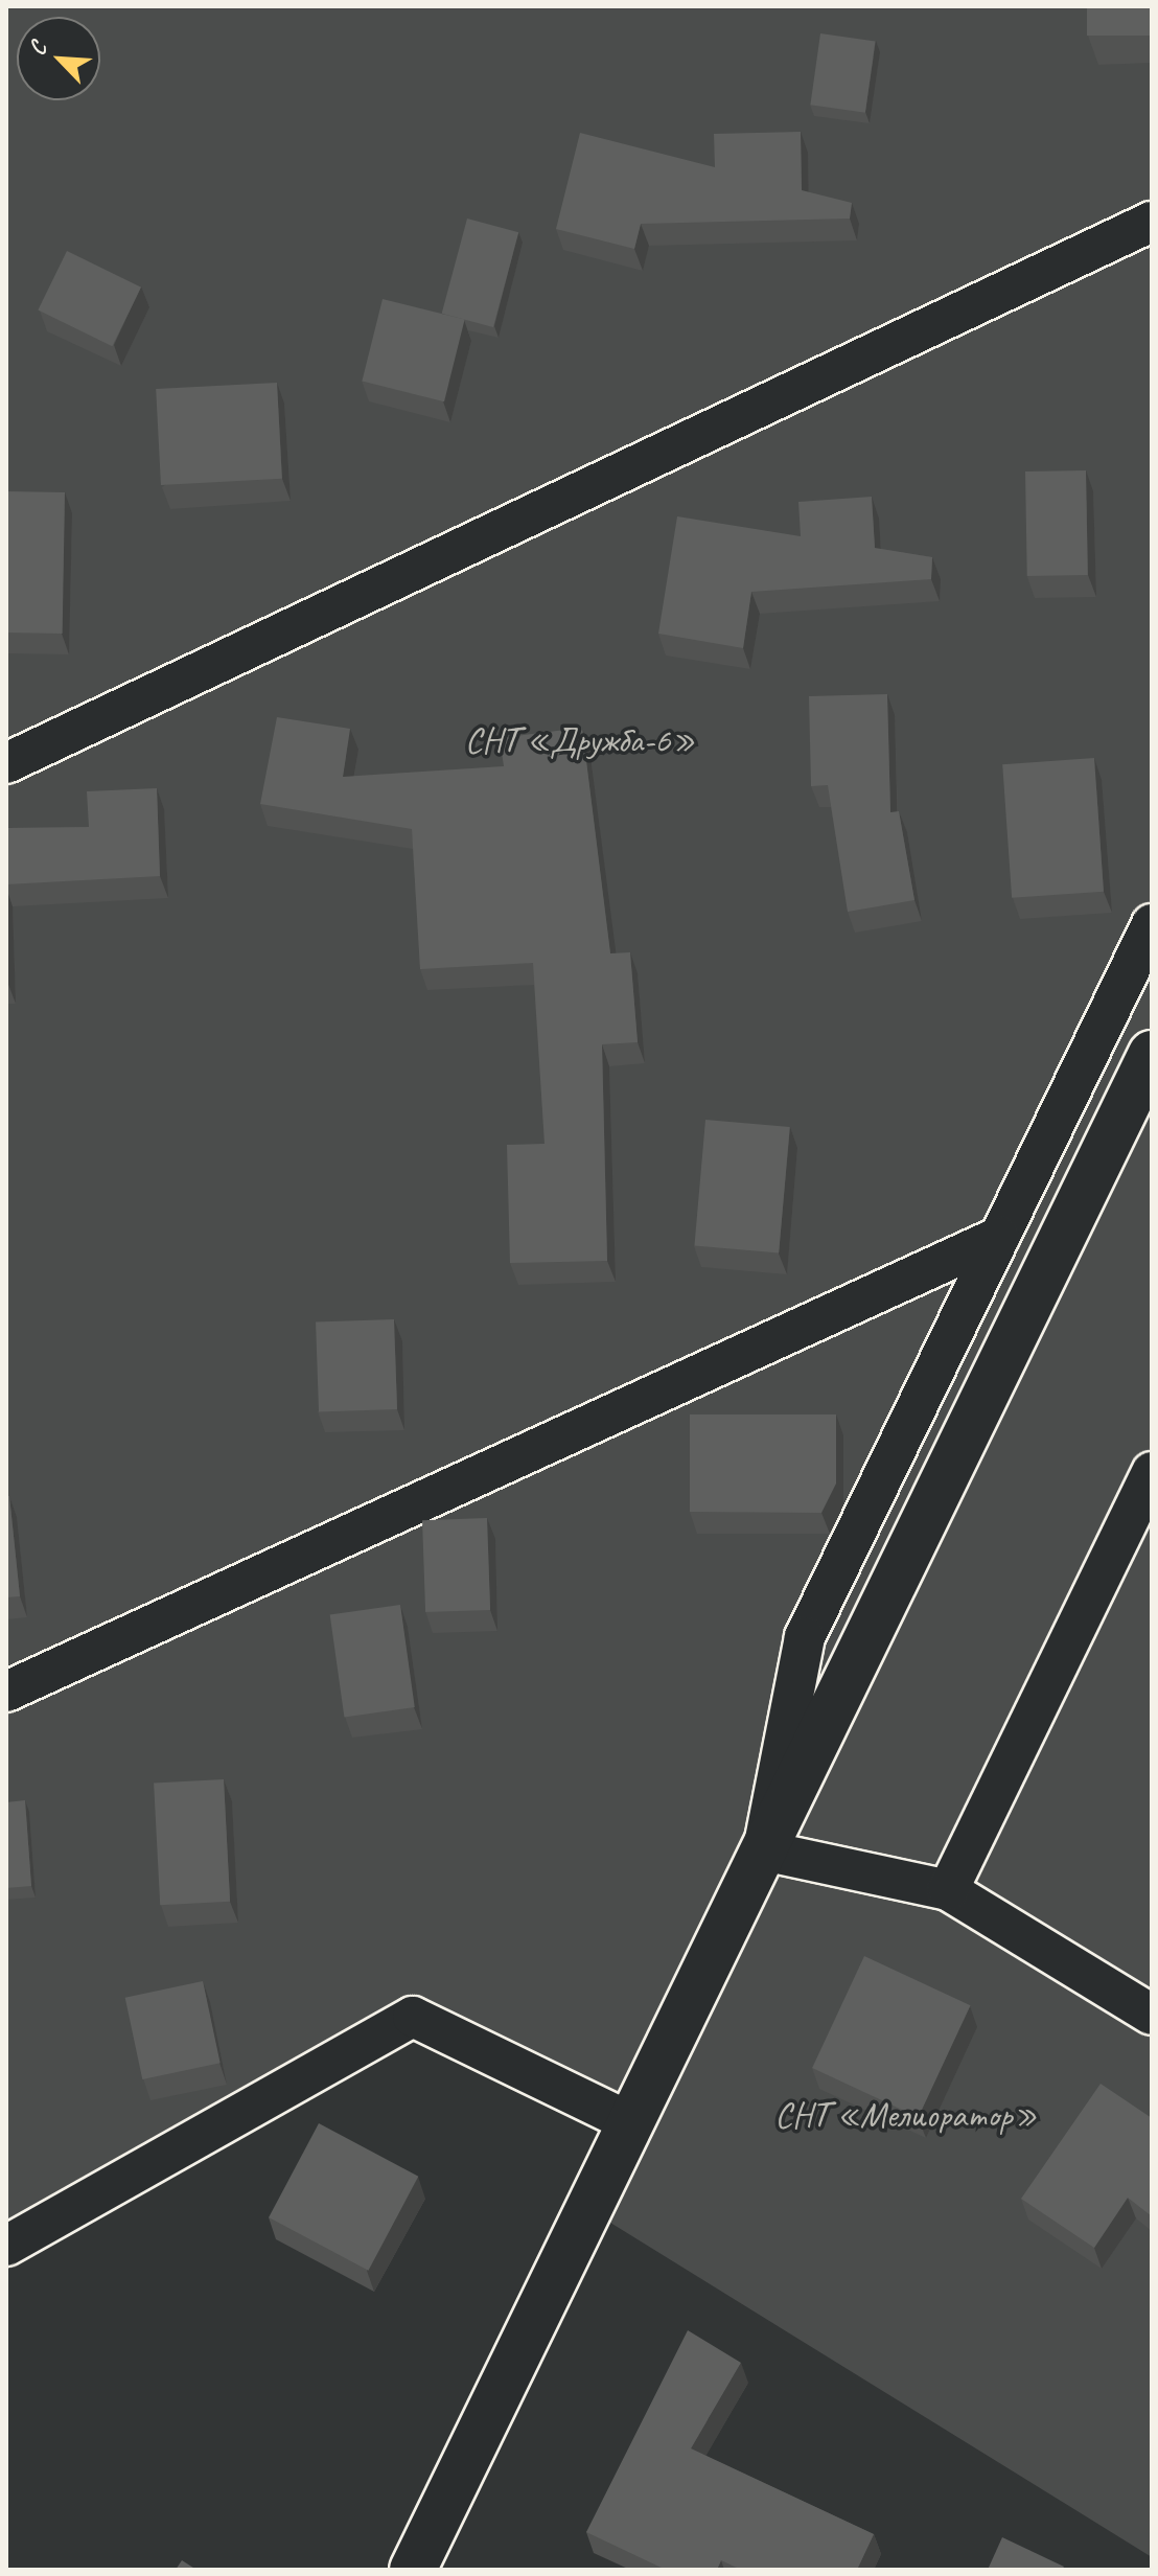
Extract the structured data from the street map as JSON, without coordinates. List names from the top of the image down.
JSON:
{
  "parks": ["СНТ «Дружба-6»", "СНТ «Мелиоратор»"],
  "north": "top left"
}
